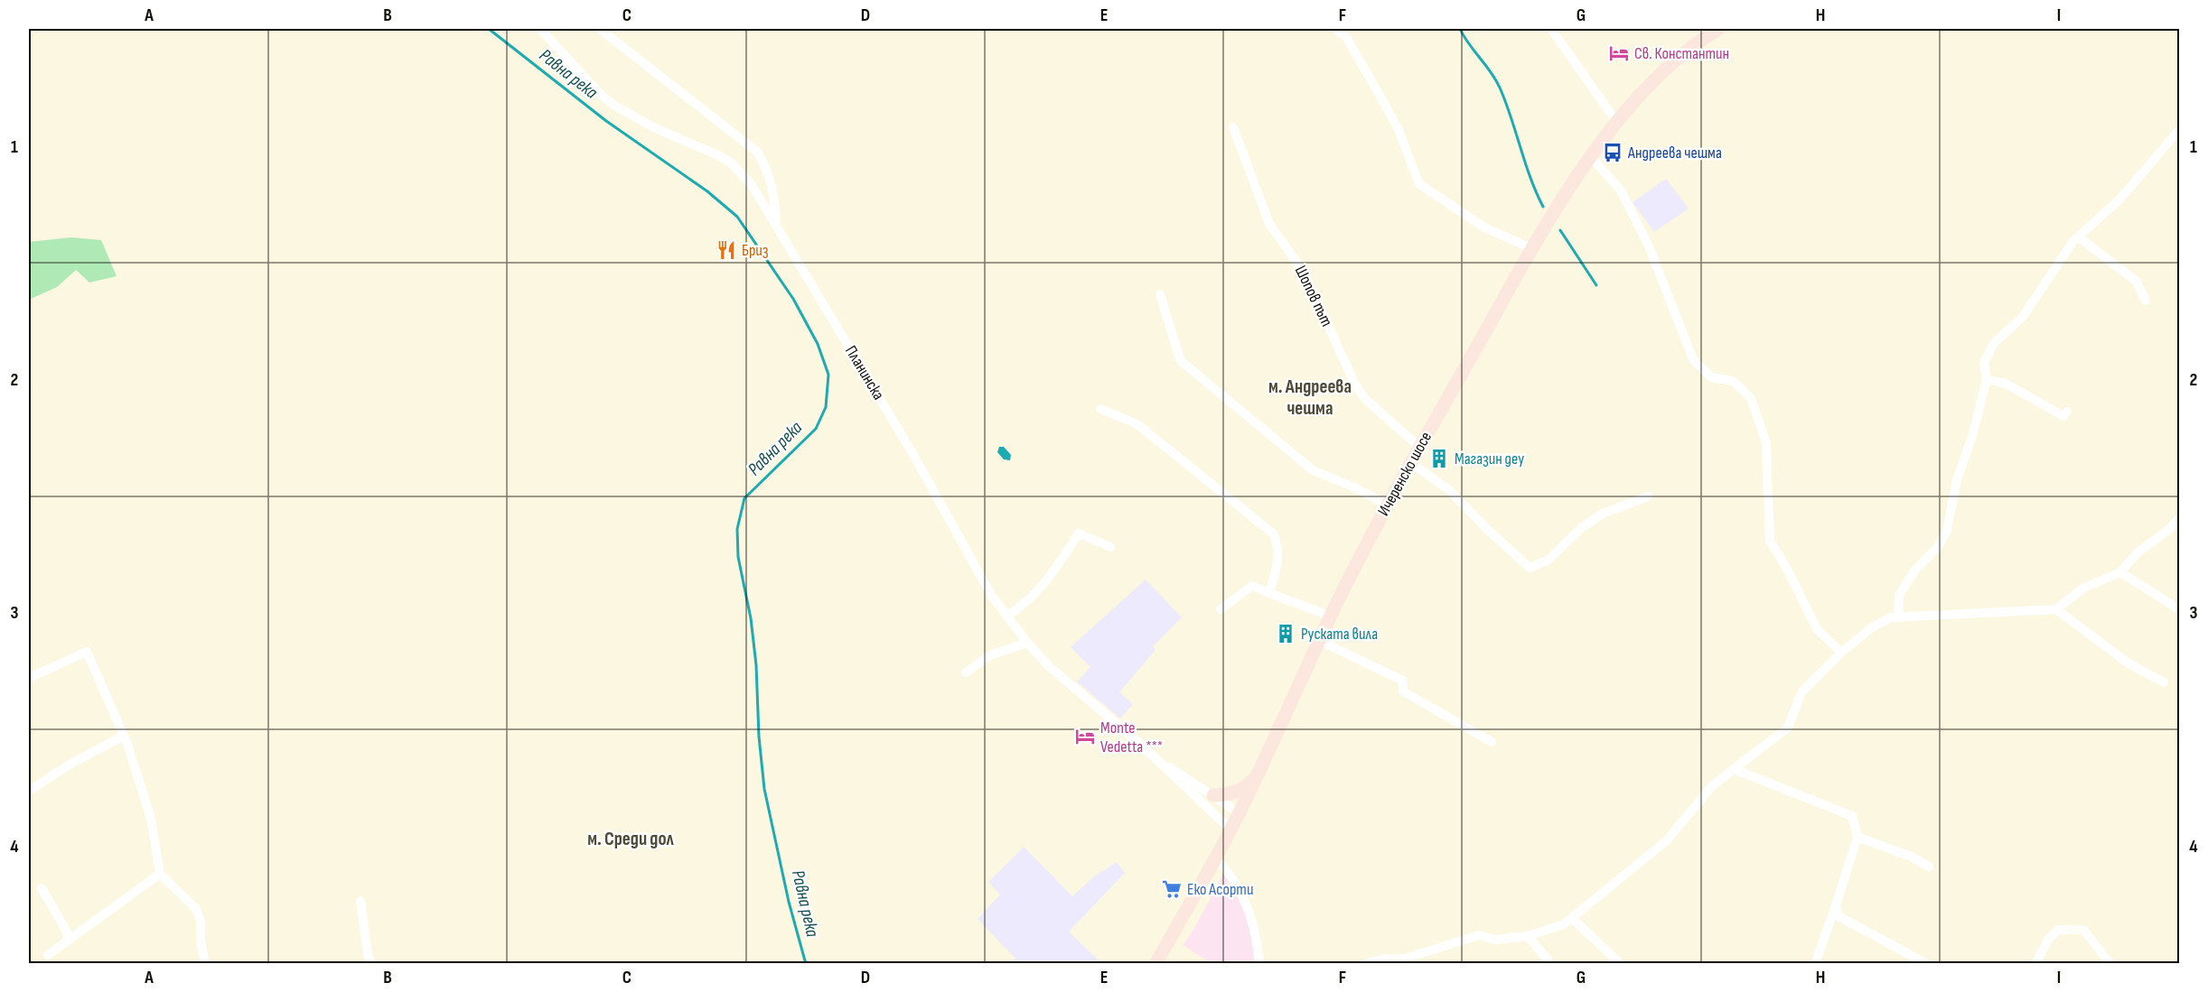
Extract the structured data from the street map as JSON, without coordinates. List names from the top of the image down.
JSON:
{
  "streets": {
    "street": ["Шопов път", "Планинска", "Ичеренско шосе"]
  },
  "crossings": [
    ["Шопов път", "Ичеренско шосе"]
  ],
  "districts": ["м. Андреева чешма", "м. Среди дол"],
  "water": ["Равна река"],
  "places": {
    "hotel": ["Св. Константин", "Monte Vedetta ***"],
    "bus stop": ["Андреева чешма"],
    "restaurant": ["Бриз"],
    "building": ["Магазин деу", "Руската вила"],
    "supermarket": ["Еко Асорти"]
  },
  "grid": {
    "columns": [
      "A",
      "B",
      "C",
      "D",
      "E",
      "F",
      "G",
      "H",
      "I"
    ],
    "rows": [
      "1",
      "2",
      "3",
      "4"
    ]
  }
}
